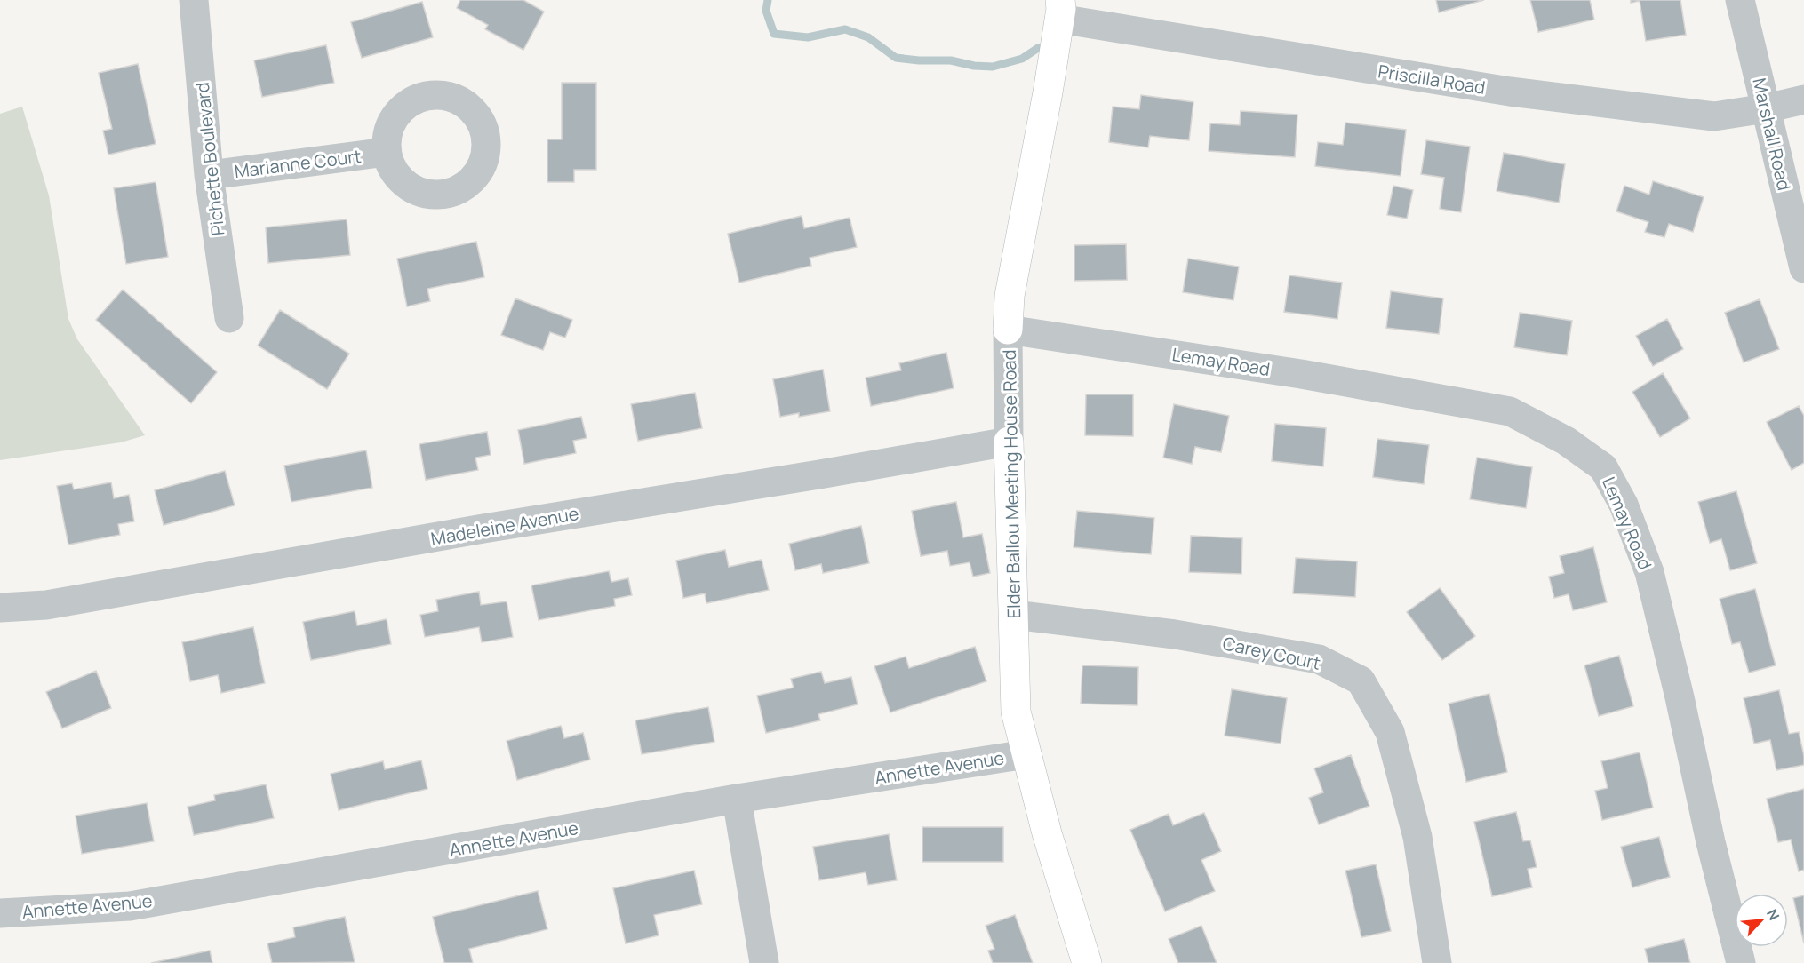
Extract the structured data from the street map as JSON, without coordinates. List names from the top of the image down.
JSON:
{
  "streets": {
    "street": [
      "Priscilla Road",
      "Marshall Road",
      "Pichette Boulevard",
      "Marianne Court",
      "Lemay Road",
      "Elder Ballou Meeting House Road",
      "Madeleine Avenue",
      "Carey Court",
      "Annette Avenue"
    ]
  },
  "crossings": [
    ["Priscilla Road", "Marshall Road"],
    ["Priscilla Road", "Elder Ballou Meeting House Road"],
    ["Pichette Boulevard", "Marianne Court"],
    ["Lemay Road", "Elder Ballou Meeting House Road"],
    ["Elder Ballou Meeting House Road", "Madeleine Avenue"],
    ["Elder Ballou Meeting House Road", "Carey Court"],
    ["Elder Ballou Meeting House Road", "Annette Avenue"]
  ],
  "north": "top right"
}
